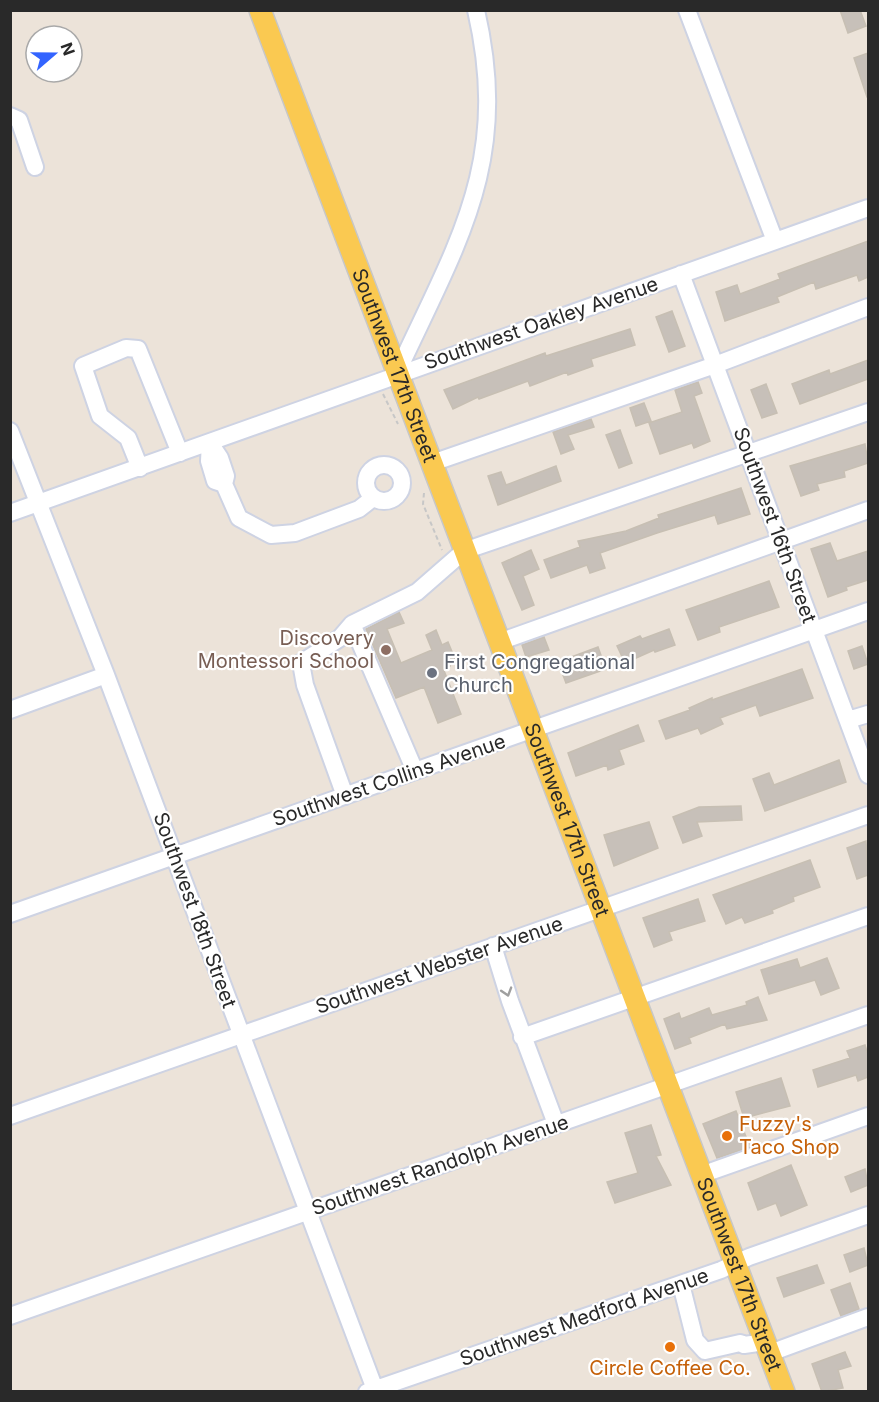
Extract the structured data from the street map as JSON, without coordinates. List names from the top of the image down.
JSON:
{
  "streets": {
    "main road": ["Southwest 17th Street"],
    "street": [
      "Southwest Oakley Avenue",
      "Southwest 16th Street",
      "Southwest Collins Avenue",
      "Southwest 18th Street",
      "Southwest Webster Avenue",
      "Southwest Randolph Avenue",
      "Southwest Medford Avenue"
    ]
  },
  "crossings": [
    ["Southwest Oakley Avenue", "Southwest 17th Street"],
    ["Southwest Oakley Avenue", "Southwest 16th Street"],
    ["Southwest Oakley Avenue", "Southwest 18th Street"],
    ["Southwest 17th Street", "Southwest Collins Avenue"],
    ["Southwest 17th Street", "Southwest Webster Avenue"],
    ["Southwest 17th Street", "Southwest Randolph Avenue"],
    ["Southwest 17th Street", "Southwest Medford Avenue"],
    ["Southwest 16th Street", "Southwest Collins Avenue"],
    ["Southwest Collins Avenue", "Southwest 18th Street"],
    ["Southwest 18th Street", "Southwest Webster Avenue"],
    ["Southwest 18th Street", "Southwest Randolph Avenue"],
    ["Southwest 18th Street", "Southwest Medford Avenue"]
  ],
  "places": [
    "Discovery Montessori School",
    "First Congregational Church",
    "Fuzzy's Taco Shop",
    "Circle Coffee Co."
  ],
  "north": "right"
}
